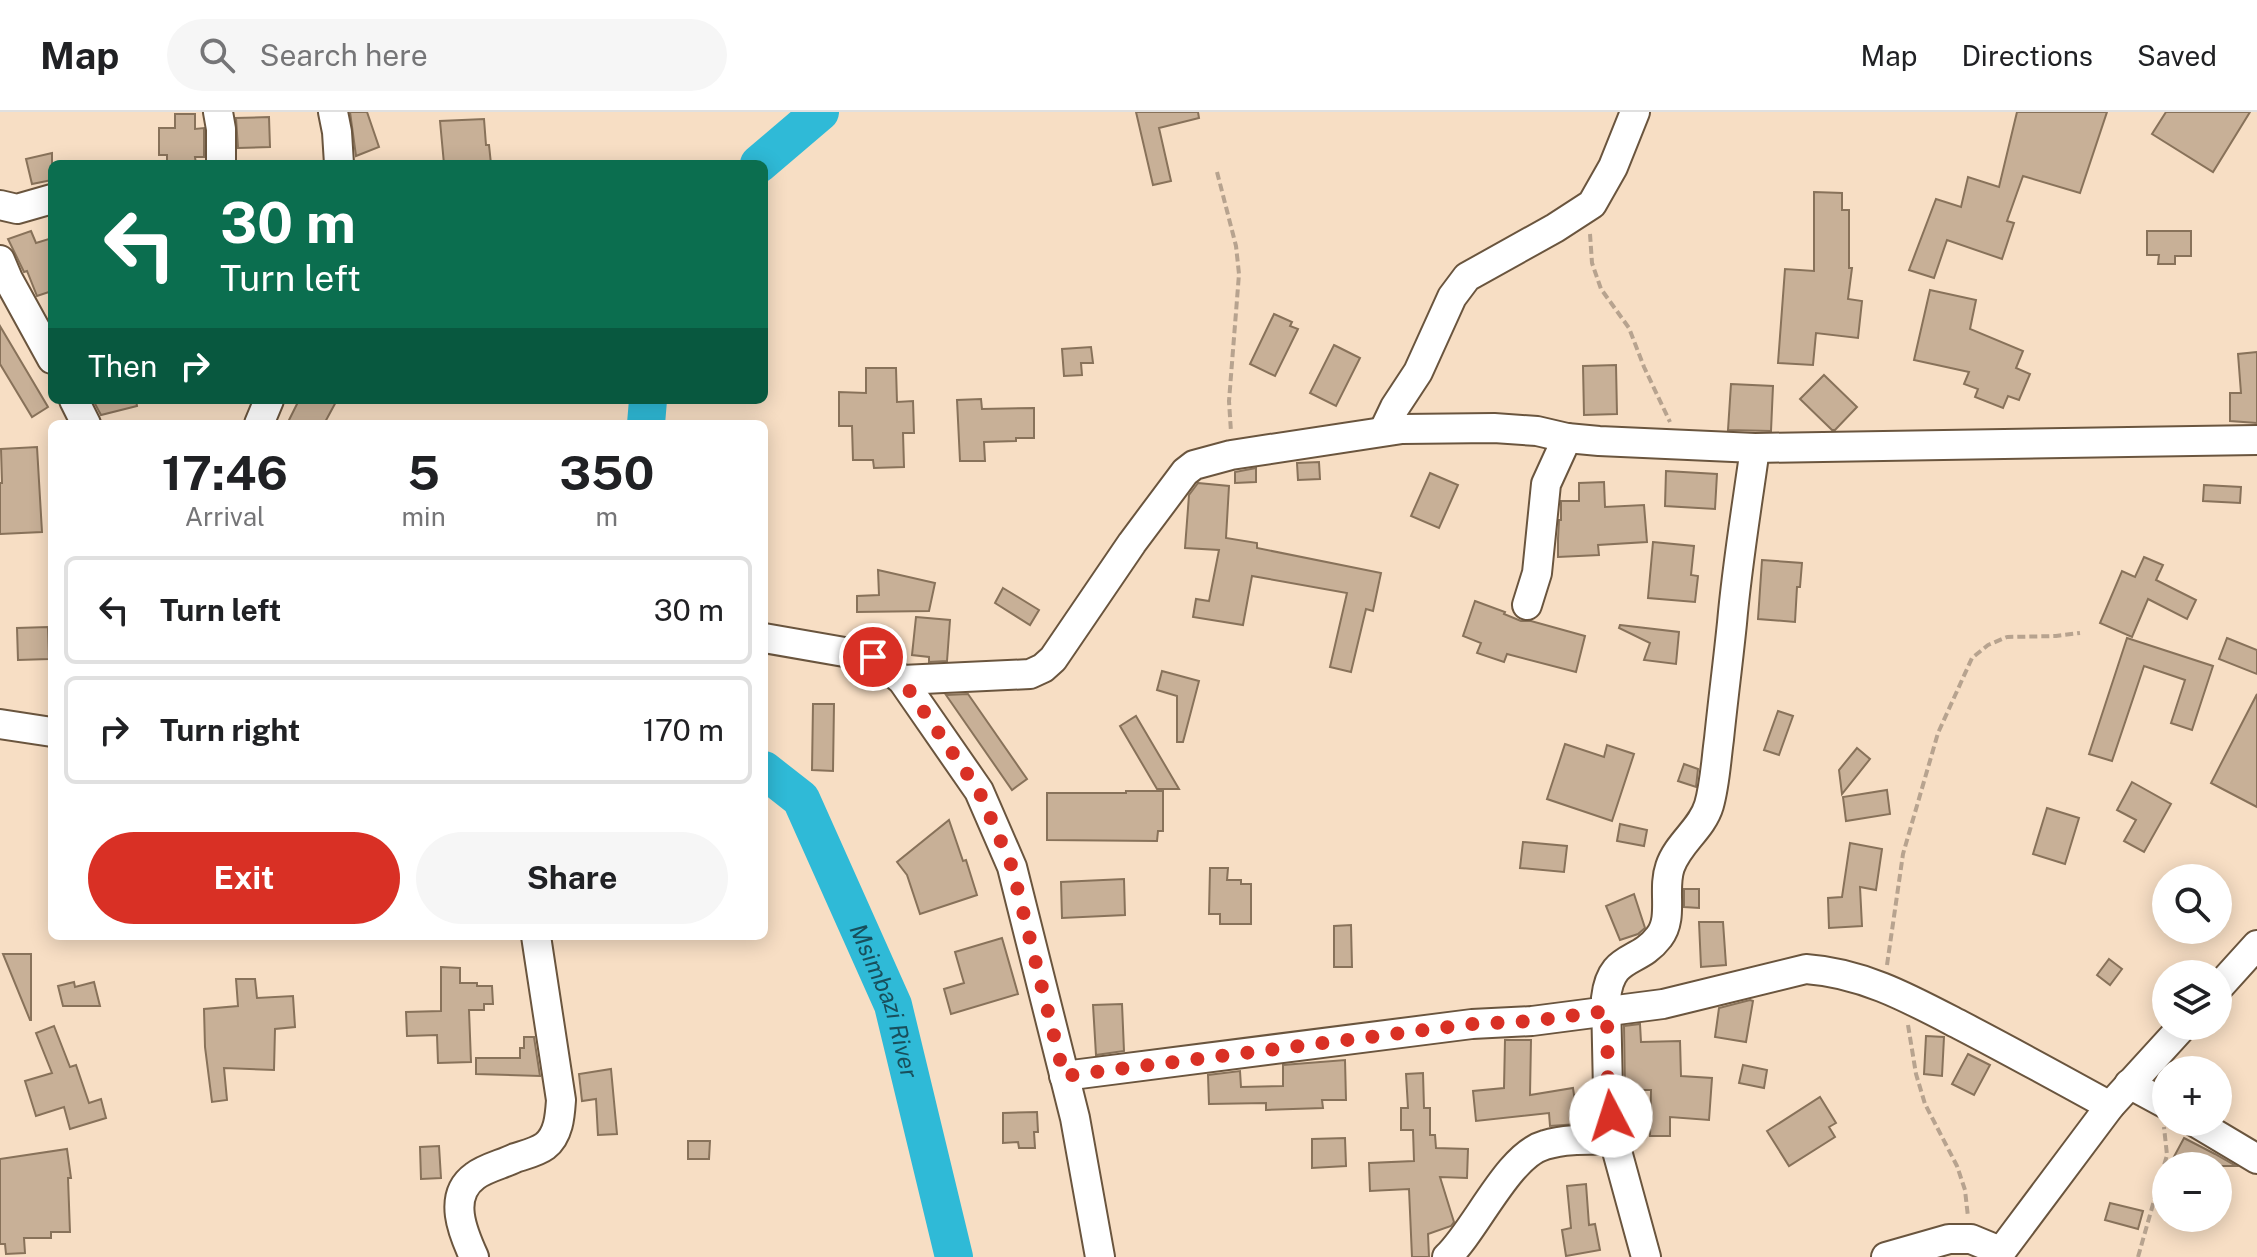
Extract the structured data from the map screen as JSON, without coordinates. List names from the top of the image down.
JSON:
{
  "water": ["Msimbazi River"],
  "page": {
    "header": "Map",
    "search": "Search here",
    "nav": ["Map", "Directions", "Saved"],
    "turn": ["30 m", "Turn left"],
    "then": "Then",
    "eta": [
      "17:46",
      "Arrival",
      "5",
      "min",
      "350",
      "m"
    ],
    "list": [
      {
        "name": "Turn left",
        "value": "30 m"
      },
      {
        "name": "Turn right",
        "value": "170 m"
      }
    ],
    "buttons": ["Exit", "Share"],
    "map_buttons": ["+", "−"]
  }
}
